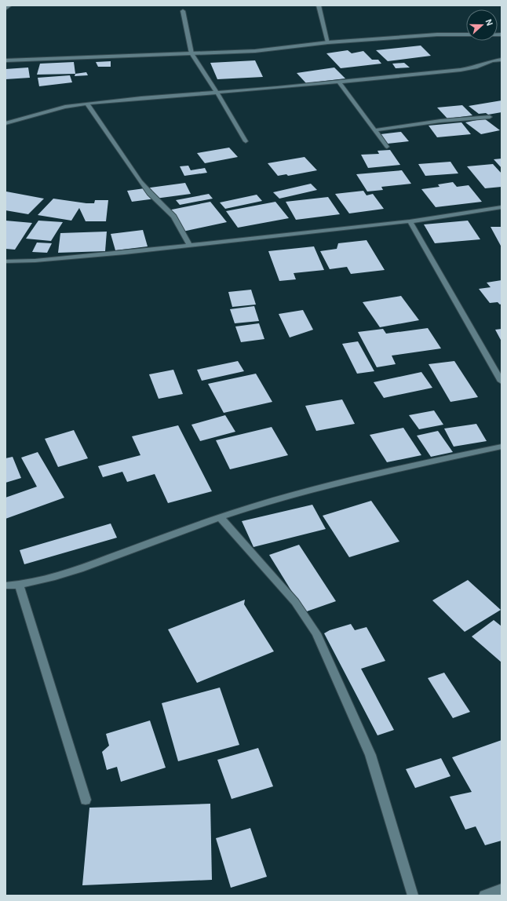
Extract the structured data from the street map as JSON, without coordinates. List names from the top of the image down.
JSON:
{
  "north": "right"
}
